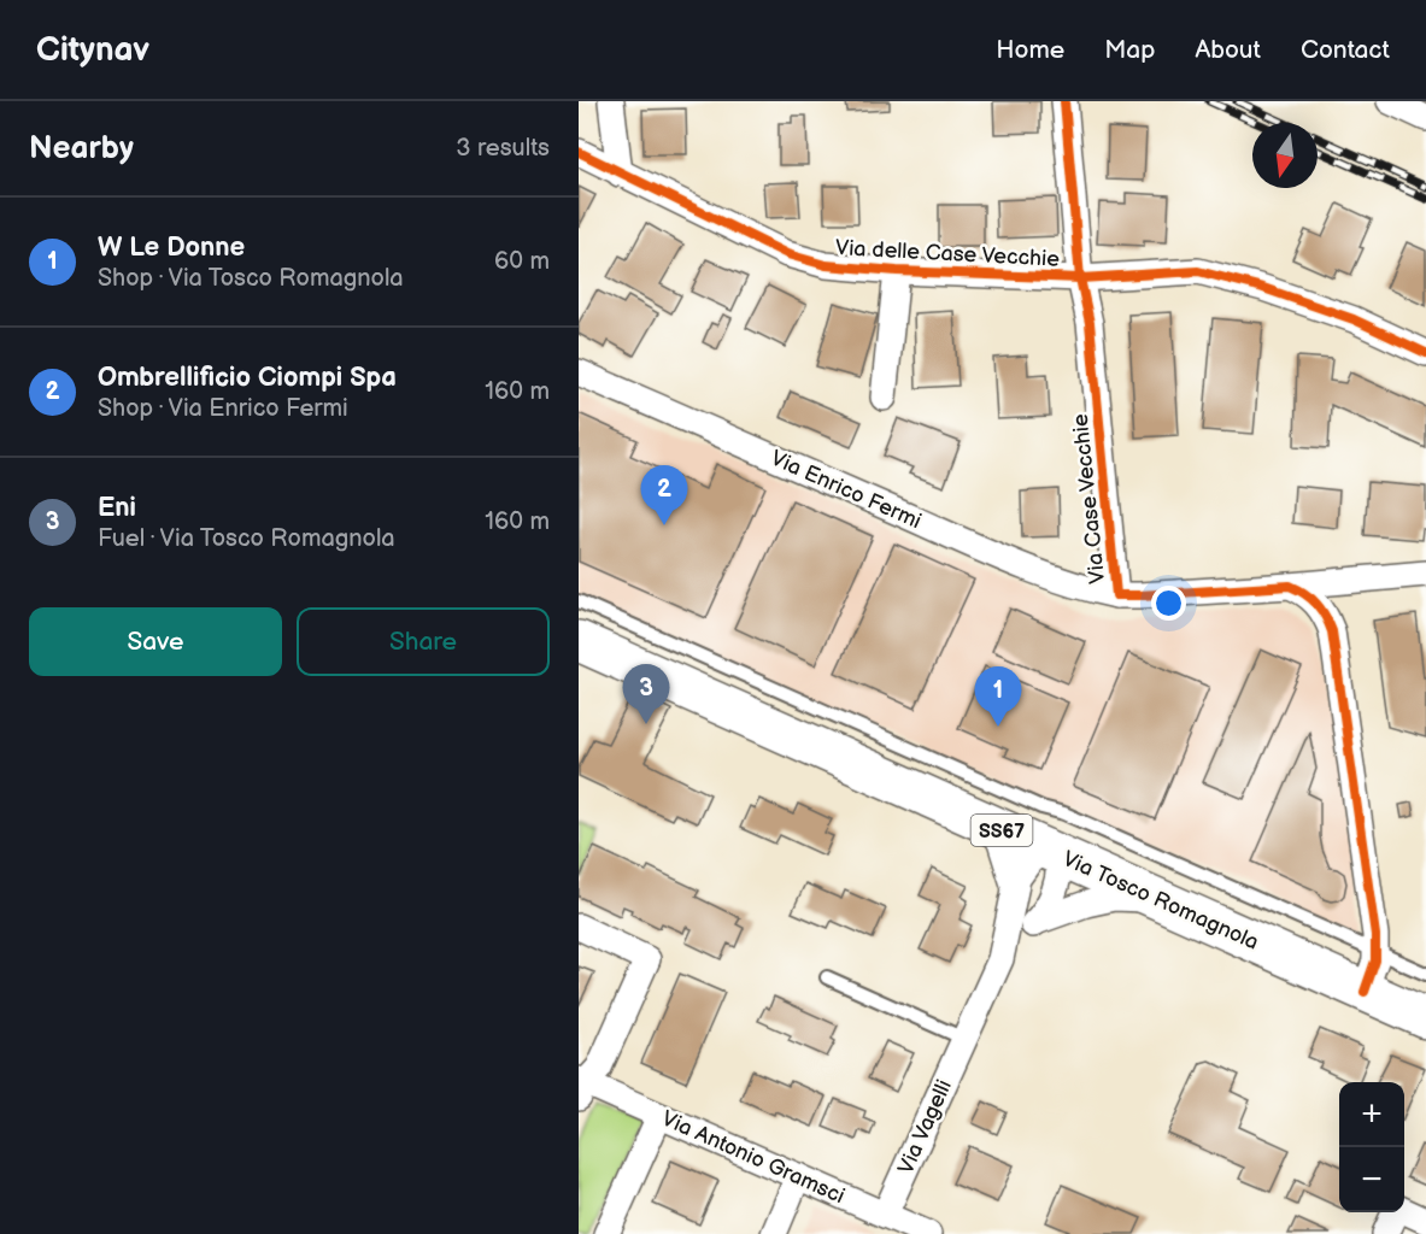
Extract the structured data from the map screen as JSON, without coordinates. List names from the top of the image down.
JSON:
{
  "streets": {
    "main road": ["SS67", "Via Tosco Romagnola"],
    "street": [
      "Via delle Case Vecchie",
      "Via Enrico Fermi",
      "Via Case Vecchie",
      "Via Vagelli",
      "Via Antonio Gramsci"
    ]
  },
  "crossings": [
    ["Via delle Case Vecchie", "Via Case Vecchie"],
    ["Via Enrico Fermi", "Via Case Vecchie"],
    ["Via Tosco Romagnola", "Via Vagelli"],
    ["Via Vagelli", "Via Antonio Gramsci"]
  ],
  "north": "bottom",
  "page": {
    "header": "Citynav",
    "nav": [
      "Home",
      "Map",
      "About",
      "Contact"
    ],
    "heading": ["Nearby", "3 results"],
    "list": [
      {
        "mark": "1",
        "name": "W Le Donne",
        "note": "Shop · Via Tosco Romagnola",
        "value": "60 m"
      },
      {
        "mark": "2",
        "name": "Ombrellificio Ciompi Spa",
        "note": "Shop · Via Enrico Fermi",
        "value": "160 m"
      },
      {
        "mark": "3",
        "name": "Eni",
        "note": "Fuel · Via Tosco Romagnola",
        "value": "160 m"
      }
    ],
    "pins": ["2", "3", "1"],
    "buttons": ["Save", "Share"],
    "map_buttons": ["+", "−"]
  }
}
